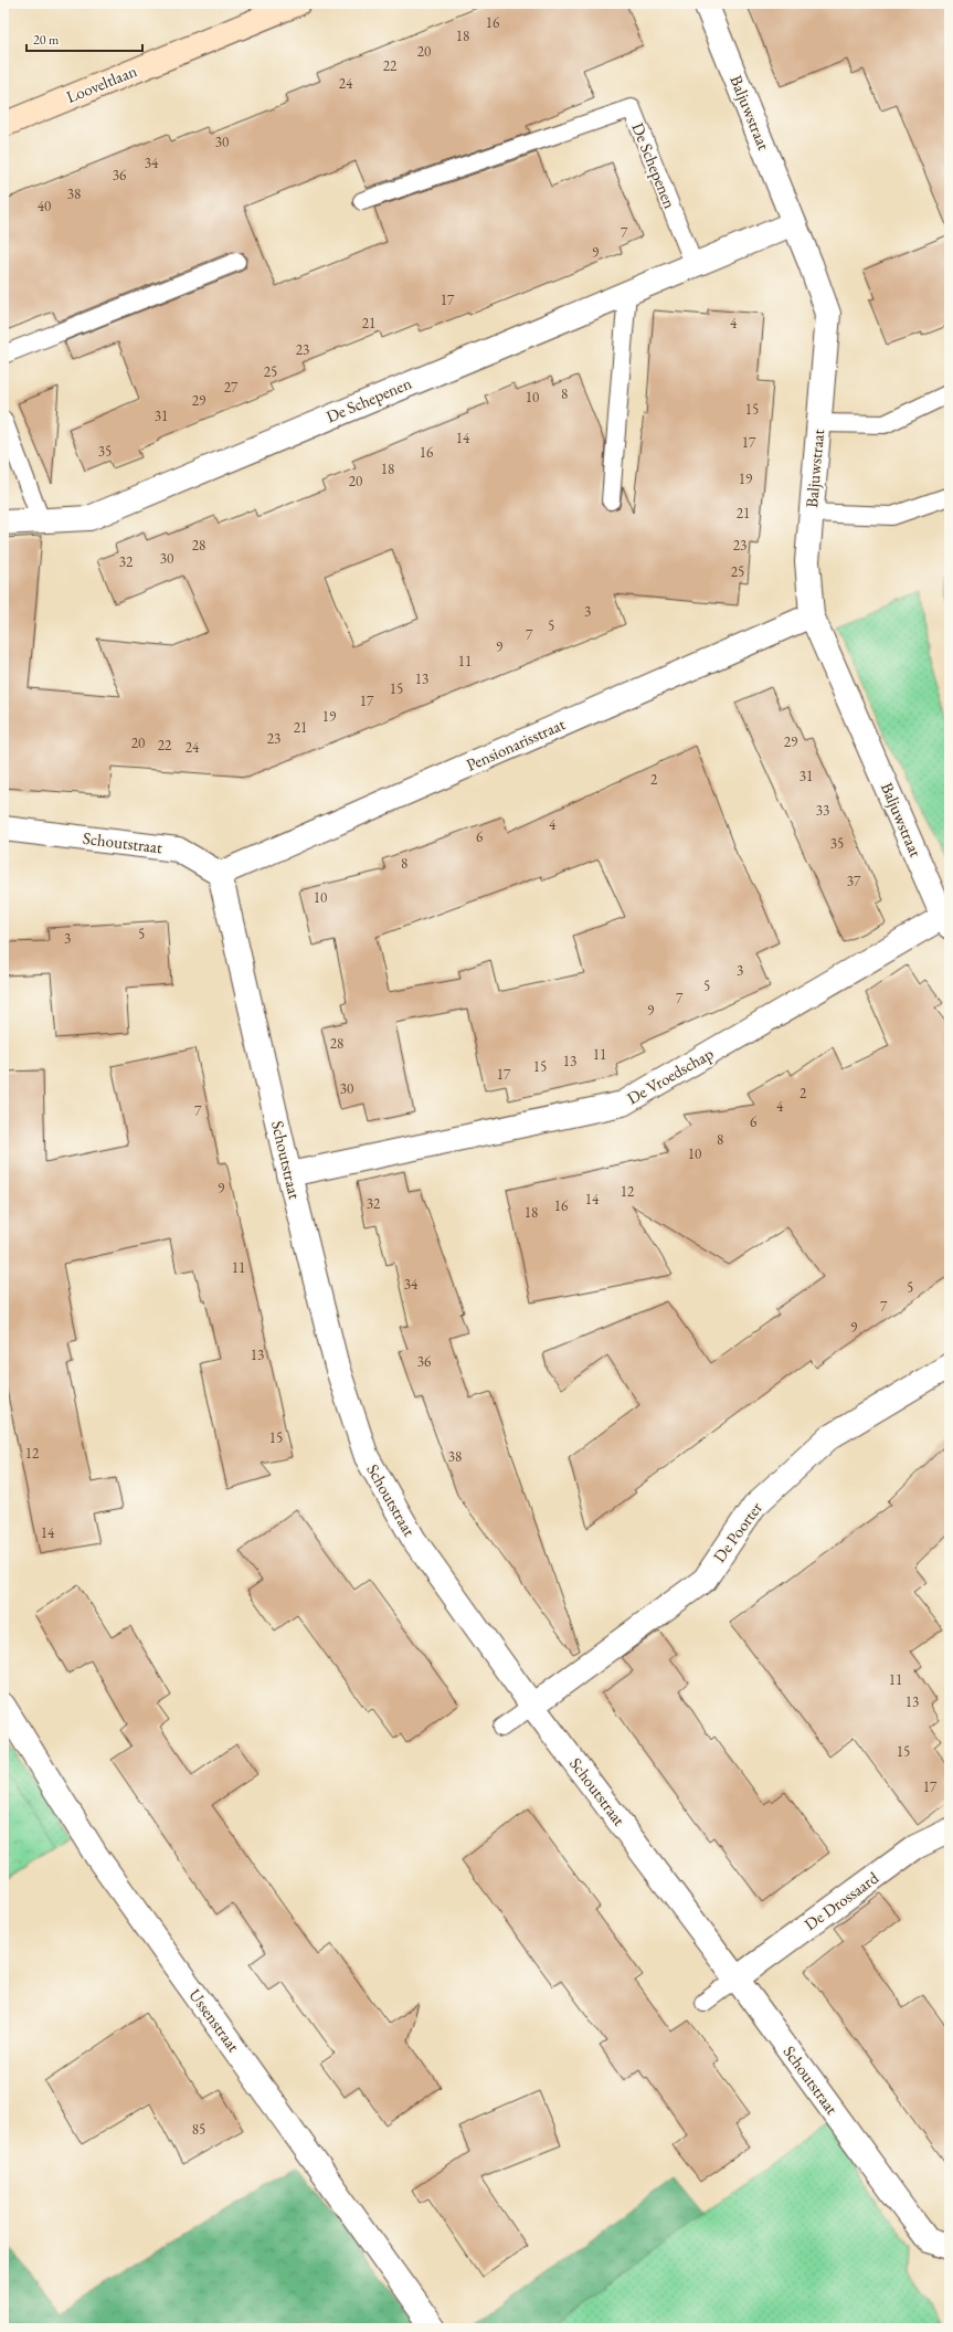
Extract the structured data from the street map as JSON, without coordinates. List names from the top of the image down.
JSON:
{
  "streets": {
    "street": [
      "Looveltlaan",
      "Baljuwstraat",
      "De Schepenen",
      "Pensionarisstraat",
      "Schoutstraat",
      "De Vroedschap",
      "De Poorter",
      "De Drossaard",
      "Ussenstraat"
    ]
  },
  "crossings": [
    ["Baljuwstraat", "De Schepenen"],
    ["Baljuwstraat", "Pensionarisstraat"],
    ["Baljuwstraat", "De Vroedschap"],
    ["Pensionarisstraat", "Schoutstraat"],
    ["Schoutstraat", "De Vroedschap"],
    ["Schoutstraat", "De Poorter"],
    ["Schoutstraat", "De Drossaard"]
  ],
  "house_numbers": [
    "16",
    "18",
    "20",
    "22",
    "24",
    "30",
    "34",
    "36",
    "38",
    "40",
    "7",
    "9",
    "17",
    "21",
    "4",
    "23",
    "25",
    "27",
    "8",
    "10",
    "29",
    "15",
    "31",
    "14",
    "17",
    "35",
    "16",
    "18",
    "19",
    "20",
    "21",
    "28",
    "23",
    "30",
    "32",
    "25",
    "3",
    "5",
    "7",
    "9",
    "11",
    "13",
    "15",
    "17",
    "19",
    "21",
    "23",
    "29",
    "20",
    "22",
    "24",
    "31",
    "2",
    "33",
    "4",
    "6",
    "35",
    "8",
    "37",
    "10",
    "5",
    "3",
    "3",
    "5",
    "7",
    "9",
    "28",
    "11",
    "13",
    "15",
    "17",
    "30",
    "2",
    "4",
    "7",
    "6",
    "8",
    "10",
    "9",
    "12",
    "14",
    "32",
    "16",
    "18",
    "11",
    "34",
    "5",
    "7",
    "9",
    "13",
    "36",
    "15",
    "12",
    "38",
    "14",
    "11",
    "13",
    "15",
    "17",
    "85"
  ],
  "scale_bar": "20 m"
}
